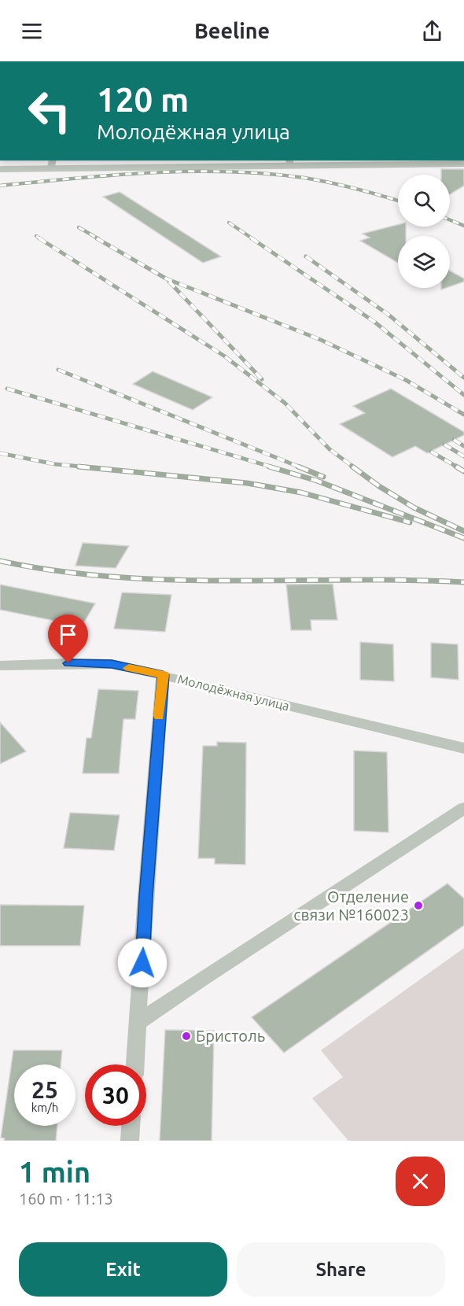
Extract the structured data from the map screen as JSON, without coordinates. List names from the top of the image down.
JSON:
{
  "streets": {
    "street": ["Молодёжная улица"]
  },
  "places": ["Отделение связи №160023", "Бристоль"],
  "page": {
    "header": "Beeline",
    "turn": ["120 m", "Молодёжная улица"],
    "speed": "25 km/h",
    "limit": "30",
    "heading": ["1 min", "160 m · 11:13"],
    "buttons": ["Exit", "Share"]
  }
}
